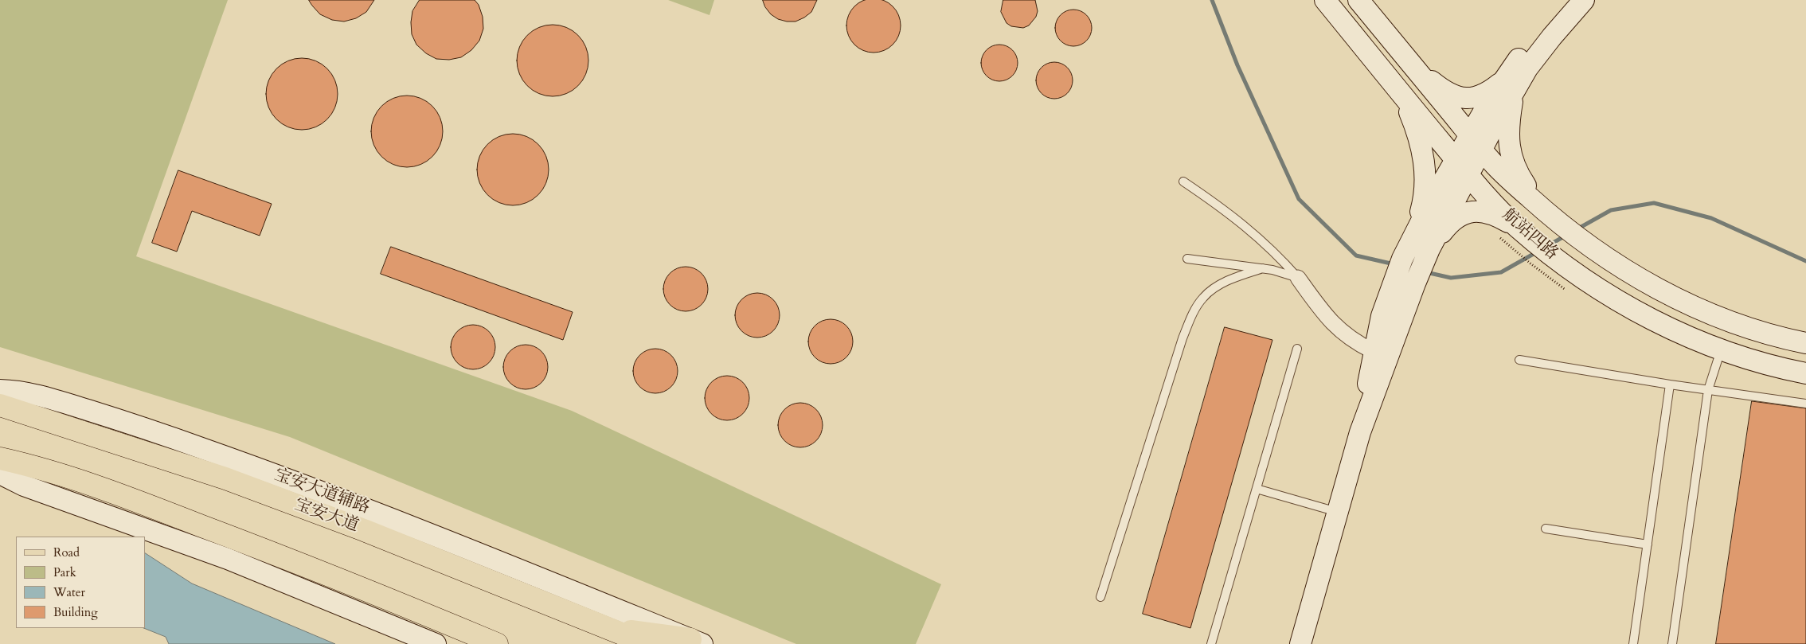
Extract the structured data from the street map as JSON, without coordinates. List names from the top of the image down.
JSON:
{
  "streets": {
    "main road": ["宝安大道"],
    "street": ["航站四路", "宝安大道辅路"]
  },
  "legend": [
    "Road",
    "Park",
    "Water",
    "Building"
  ]
}
